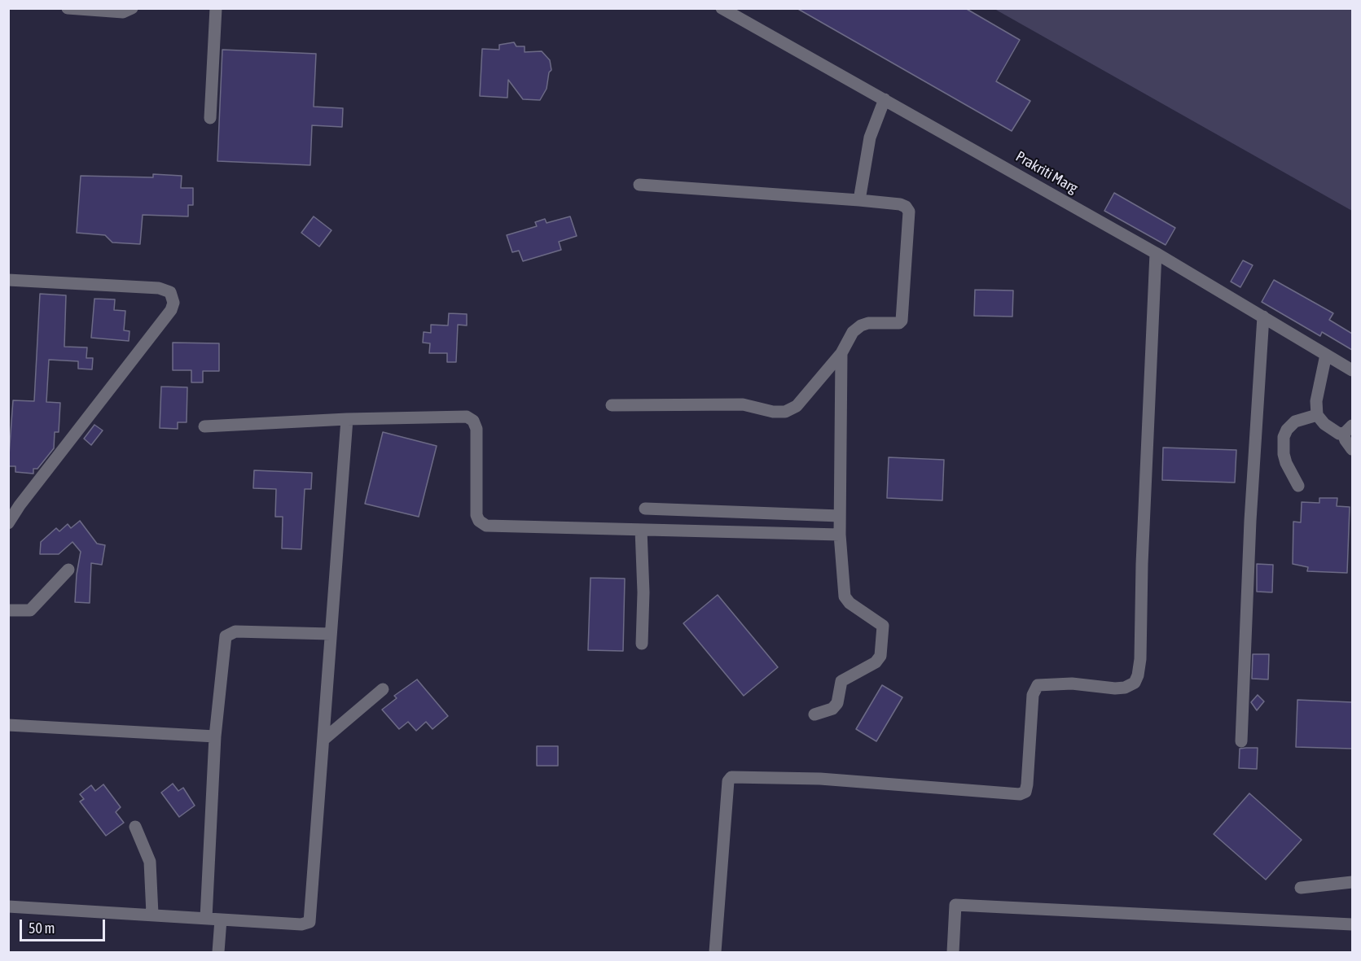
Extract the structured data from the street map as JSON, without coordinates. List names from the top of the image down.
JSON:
{
  "streets": {
    "street": ["Prakriti Marg"]
  },
  "scale_bar": "50 m"
}
